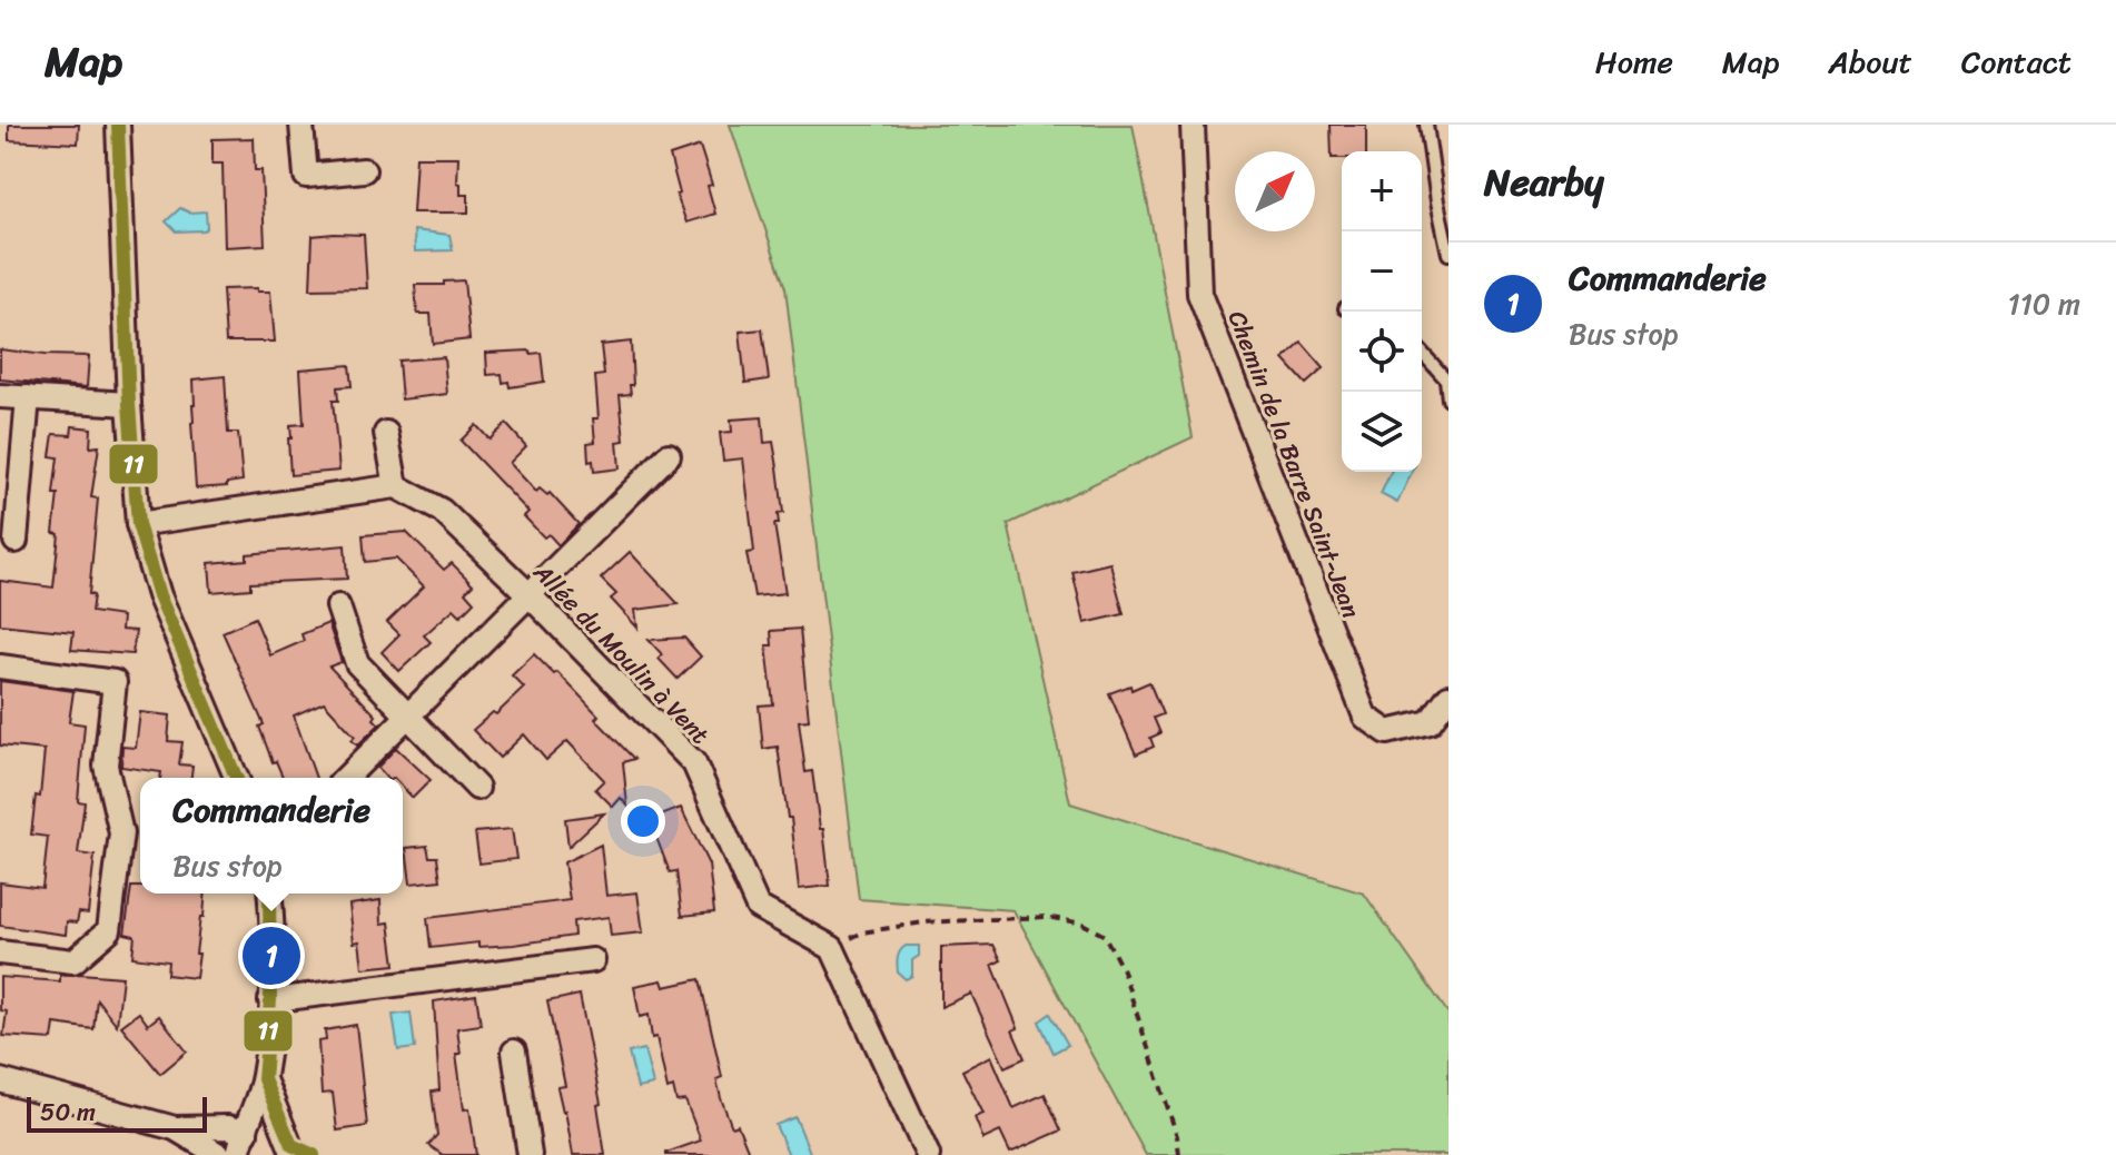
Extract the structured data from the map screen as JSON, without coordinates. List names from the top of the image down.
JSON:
{
  "streets": {
    "street": ["Chemin de la Barre Saint-Jean", "Allée du Moulin à Vent"]
  },
  "lines": ["transit line 11"],
  "scale_bar": "50 m",
  "north": "top right",
  "page": {
    "header": "Map",
    "nav": [
      "Home",
      "Map",
      "About",
      "Contact"
    ],
    "heading": "Nearby",
    "map_buttons": ["+", "−"],
    "list": [
      {
        "mark": "1",
        "name": "Commanderie",
        "note": "Bus stop",
        "value": "110 m"
      }
    ],
    "popup": ["Commanderie", "Bus stop"],
    "pins": "1",
    "scale": "50 m"
  }
}
